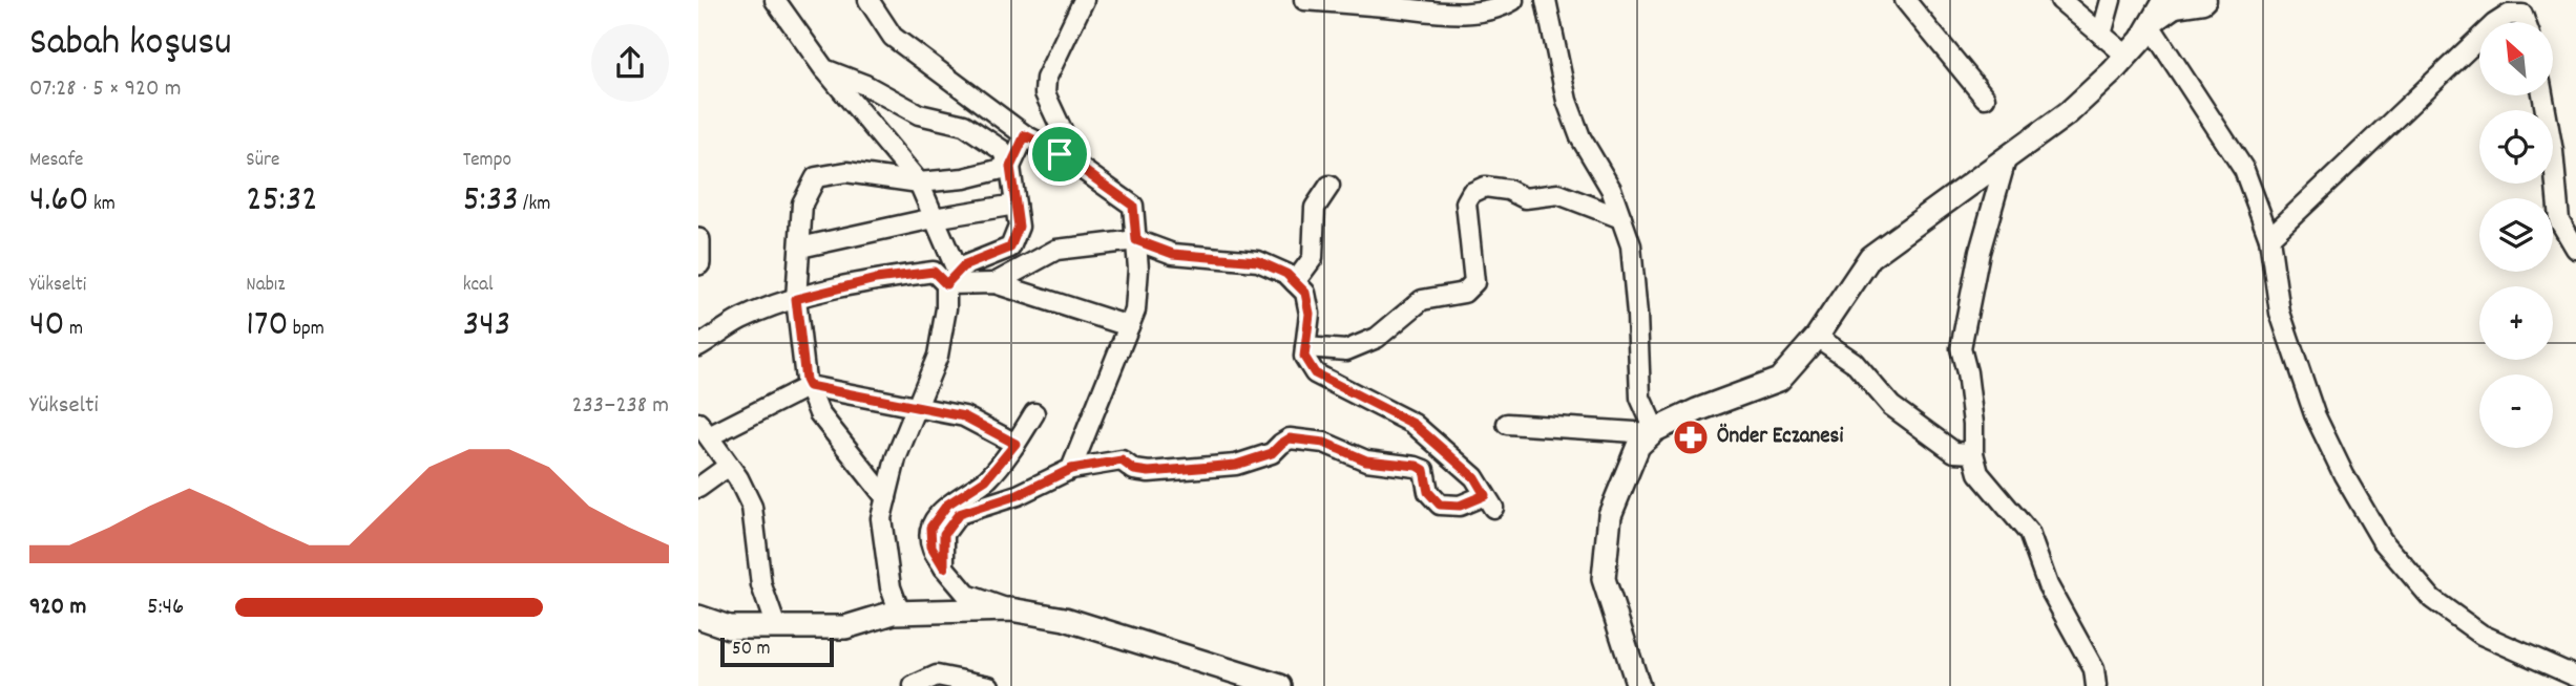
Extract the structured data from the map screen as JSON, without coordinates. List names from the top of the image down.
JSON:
{
  "places": {
    "pharmacy": ["Önder Eczanesi"]
  },
  "scale_bar": "50 m",
  "north": "top left",
  "page": {
    "heading": ["Sabah koşusu", "07:28 · 5 × 920 m"],
    "map_buttons": ["+", "−"],
    "stats": [
      ["Mesafe", "4.60 km"],
      ["Süre", "25:32"],
      ["Tempo", "5:33 /km"],
      ["Yükselti", "40 m"],
      ["Nabız", "170 bpm"],
      ["kcal", "343"]
    ],
    "chart": ["Yükselti", "233–238 m"],
    "list": [
      {
        "name": "920 m",
        "note": "5:46"
      }
    ],
    "scale": "50 m"
  }
}
